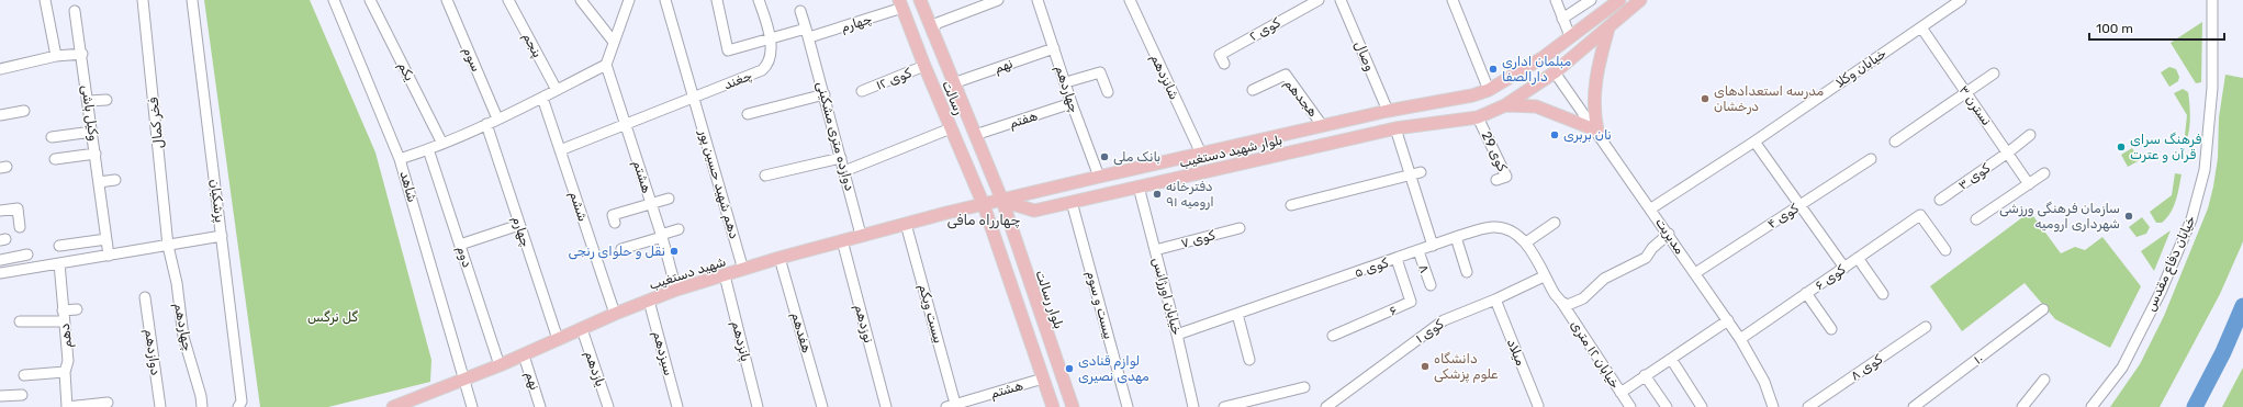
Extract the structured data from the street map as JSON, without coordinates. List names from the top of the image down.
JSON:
{
  "streets": {
    "main road": [
      "رسالت",
      "بلوار شهید دستغیب",
      "شهید دستغیب",
      "بلوار رسالت"
    ],
    "street": [
      "چهارم",
      "کوی ۲",
      "پنجم",
      "وصال",
      "سوم",
      "نهم",
      "خیابان وکلا",
      "یکم",
      "شانزدهم",
      "کوی ۱۲",
      "چغند",
      "چهاردهم",
      "هجدهم",
      "نسترن ۳",
      "وکیل باشی",
      "هفتم",
      "فخر کمال",
      "دوازده متری مشکینی",
      "کوی 29",
      "هشتم",
      "کوی ۳",
      "دهم شهید حسین پور",
      "شاهد",
      "پزشکیان",
      "ششم",
      "کوی ۴",
      "مدیریت",
      "کوی ۷",
      "دوم",
      "خیابان دفاع مقدس",
      "کوی ۵",
      "۸",
      "کوی ۶",
      "خیابان اورژانس",
      "بیست و سوم",
      "۶",
      "بیست ویکم",
      "نوزدهم",
      "کوی ۱",
      "هفدهم",
      "دهم",
      "پانزدهم",
      "دوازدهم",
      "میلاد",
      "سیزدهم",
      "خیابان ۱۲ متری",
      "۱۰",
      "کوی ۸",
      "یازدهم"
    ]
  },
  "crossings": [
    ["چهارم", "چغند"],
    ["چهارم", "رسالت"],
    ["چهارم", "دوازده متری مشکینی"],
    ["چهارم", "شهید دستغیب"],
    ["وصال", "بلوار شهید دستغیب"],
    ["نهم", "چهاردهم"],
    ["نهم", "رسالت"],
    ["نهم", "شهید دستغیب"],
    ["خیابان وکلا", "نسترن ۳"],
    ["خیابان وکلا", "مدیریت"],
    ["شانزدهم", "بلوار شهید دستغیب"],
    ["کوی ۱۲", "رسالت"],
    ["چغند", "دهم شهید حسین پور"],
    ["چهاردهم", "هفتم"],
    ["چهاردهم", "فخر کمال"],
    ["چهاردهم", "بلوار شهید دستغیب"],
    ["رسالت", "هفتم"],
    ["رسالت", "بلوار شهید دستغیب"],
    ["رسالت", "شهید دستغیب"],
    ["رسالت", "بلوار رسالت"],
    ["هجدهم", "بلوار شهید دستغیب"],
    ["نسترن ۳", "کوی ۳"],
    ["دوازده متری مشکینی", "شهید دستغیب"],
    ["بلوار شهید دستغیب", "کوی 29"],
    ["بلوار شهید دستغیب", "مدیریت"],
    ["بلوار شهید دستغیب", "شهید دستغیب"],
    ["بلوار شهید دستغیب", "خیابان اورژانس"],
    ["بلوار شهید دستغیب", "بلوار رسالت"],
    ["بلوار شهید دستغیب", "بیست و سوم"],
    ["هشتم", "شهید دستغیب"],
    ["هشتم", "بیست ویکم"],
    ["دهم شهید حسین پور", "شهید دستغیب"],
    ["شاهد", "شهید دستغیب"],
    ["ششم", "شهید دستغیب"],
    ["کوی ۴", "مدیریت"],
    ["مدیریت", "کوی ۶"],
    ["کوی ۷", "خیابان اورژانس"],
    ["دوم", "شهید دستغیب"],
    ["کوی ۵", "۸"],
    ["کوی ۵", "خیابان اورژانس"],
    ["کوی ۵", "۶"],
    ["شهید دستغیب", "بلوار رسالت"],
    ["شهید دستغیب", "بیست ویکم"],
    ["شهید دستغیب", "نوزدهم"],
    ["شهید دستغیب", "هفدهم"],
    ["شهید دستغیب", "پانزدهم"],
    ["شهید دستغیب", "سیزدهم"],
    ["شهید دستغیب", "یازدهم"],
    ["کوی ۱", "میلاد"],
    ["کوی ۱", "خیابان ۱۲ متری"]
  ],
  "districts": ["چهارراه مافی"],
  "parks": ["گل نرگس"],
  "places": [
    "مبلمان اداری دارالصفا",
    "مدرسه استعدادهای درخشان",
    "نان بربری",
    "فرهنگ سرای قرآن و عترت",
    "بانک ملی",
    "دفترخانه ۹۱ ارومیه",
    "سازمان فرهنگی ورزشی شهرداری ارومیه",
    "نقل و حلوای رنجی",
    "دانشگاه علوم پزشکی",
    "لوازم قنادی مهدی نصیری"
  ],
  "scale_bar": "100 m"
}
